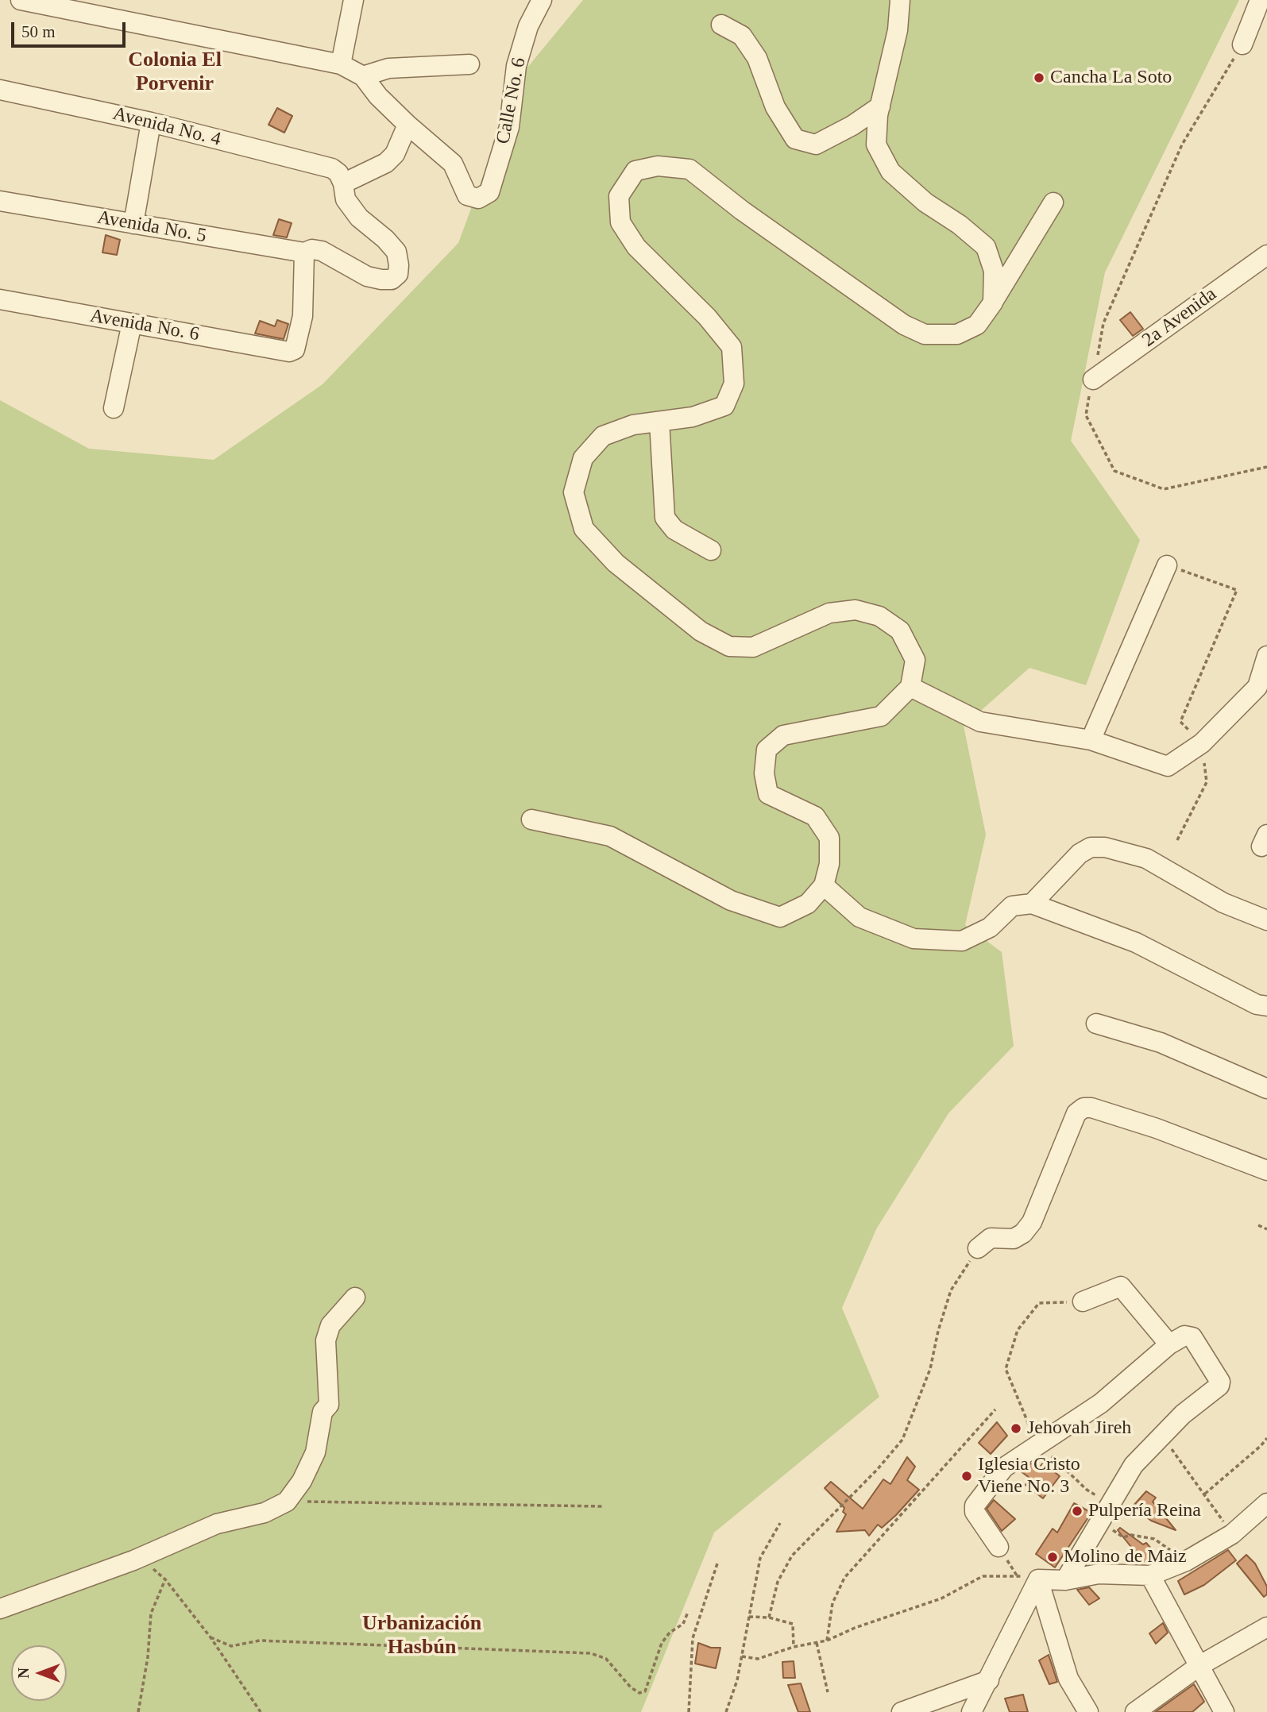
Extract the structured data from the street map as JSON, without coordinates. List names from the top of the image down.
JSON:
{
  "streets": {
    "street": [
      "Calle No. 6",
      "Avenida No. 4",
      "Avenida No. 5",
      "2a Avenida",
      "Avenida No. 6"
    ]
  },
  "crossings": [
    ["Avenida No. 4", "Avenida No. 5"],
    ["Avenida No. 5", "Avenida No. 6"]
  ],
  "districts": ["Colonia El Porvenir", "Urbanización Hasbún"],
  "places": [
    "Cancha La Soto",
    "Jehovah Jireh",
    "Iglesia Cristo Viene No. 3",
    "Pulpería Reina",
    "Molino de Maiz"
  ],
  "scale_bar": "50 m",
  "north": "left"
}
